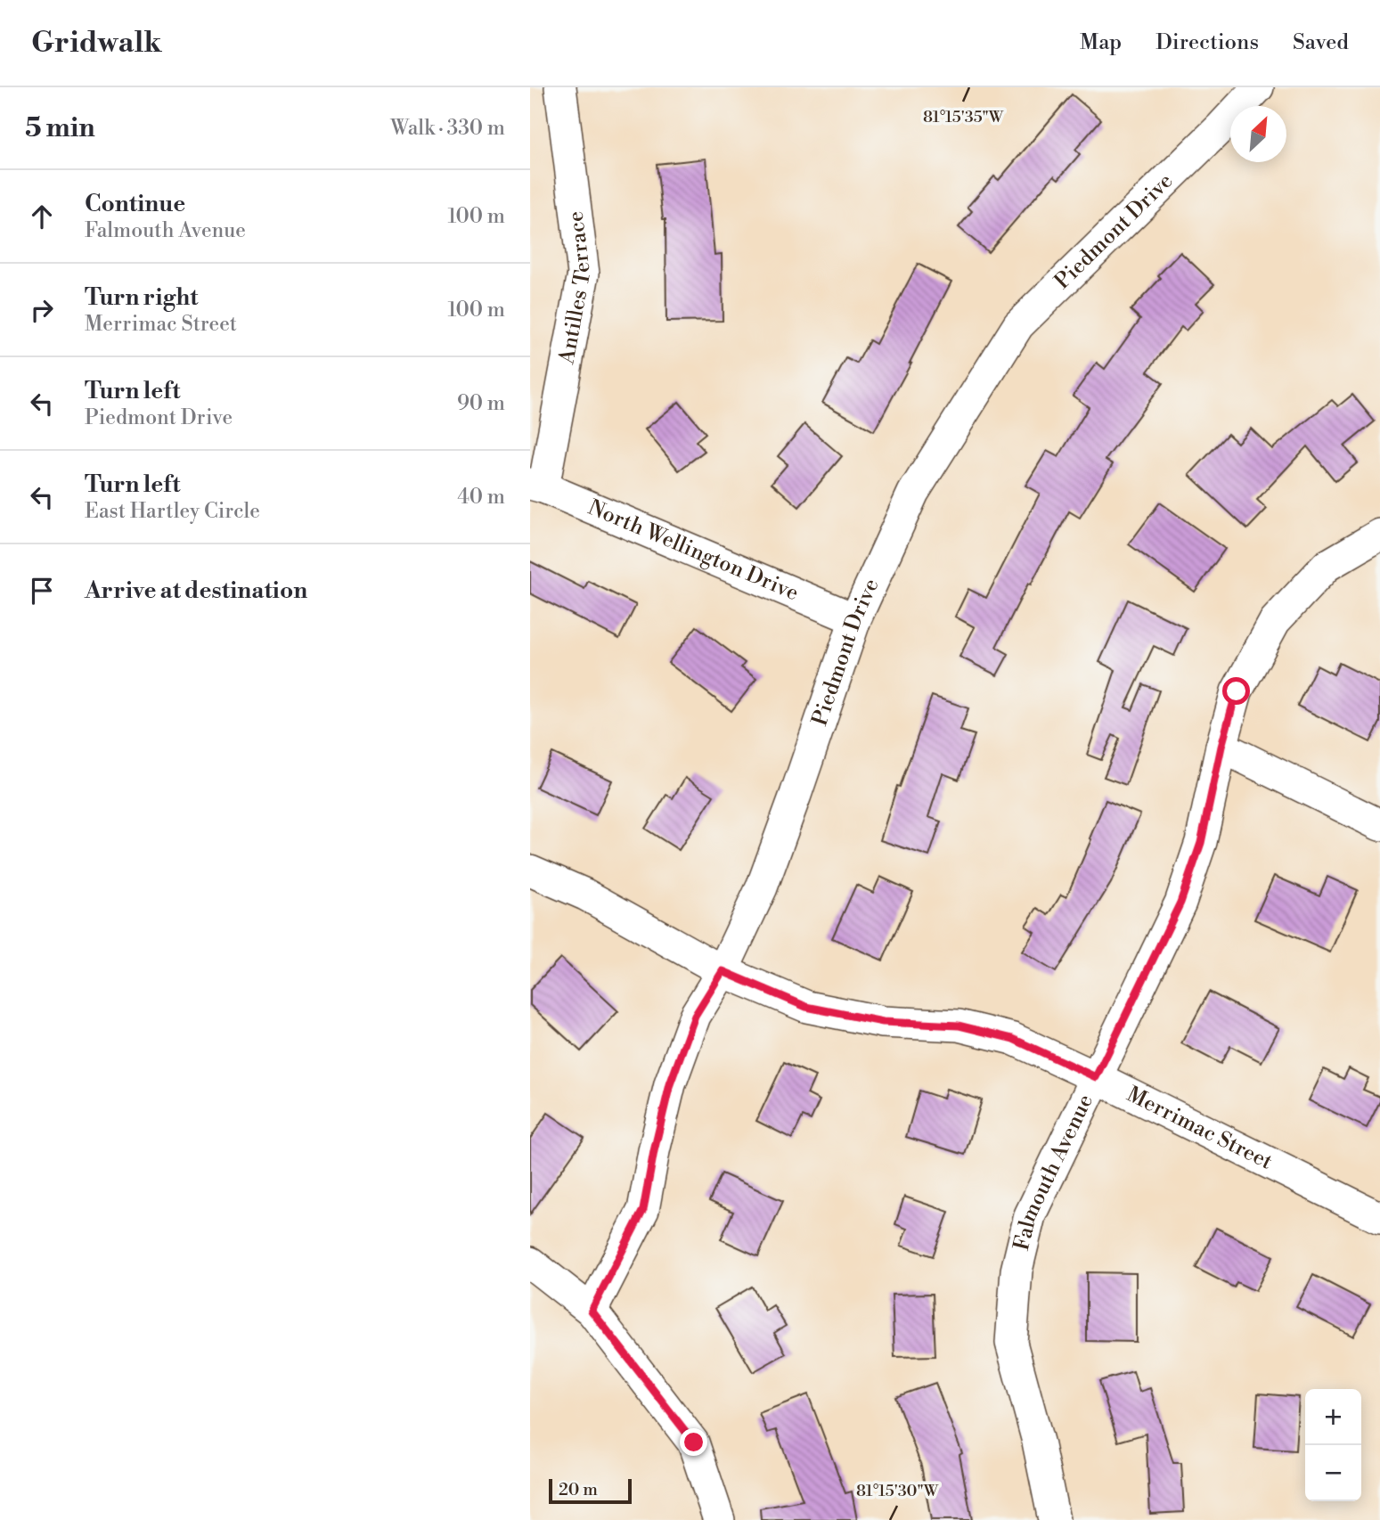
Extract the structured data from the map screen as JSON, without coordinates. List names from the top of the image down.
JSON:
{
  "streets": {
    "street": [
      "Piedmont Drive",
      "Antilles Terrace",
      "North Wellington Drive",
      "Merrimac Street",
      "Falmouth Avenue"
    ]
  },
  "crossings": [
    ["Piedmont Drive", "North Wellington Drive"],
    ["Piedmont Drive", "Merrimac Street"],
    ["Antilles Terrace", "North Wellington Drive"],
    ["Merrimac Street", "Falmouth Avenue"]
  ],
  "scale_bar": "20 m",
  "north": "top right",
  "page": {
    "header": "Gridwalk",
    "nav": ["Map", "Directions", "Saved"],
    "heading": ["5 min", "Walk · 330 m"],
    "list": [
      ["Continue", "Falmouth Avenue", "100 m"],
      ["Turn right", "Merrimac Street", "100 m"],
      ["Turn left", "Piedmont Drive", "90 m"],
      ["Turn left", "East Hartley Circle", "40 m"],
      "Arrive at destination"
    ],
    "map_buttons": ["+", "−"],
    "scale": "20 m"
  },
  "coordinates": ["81°15'35\"W", "81°15'30\"W"]
}
